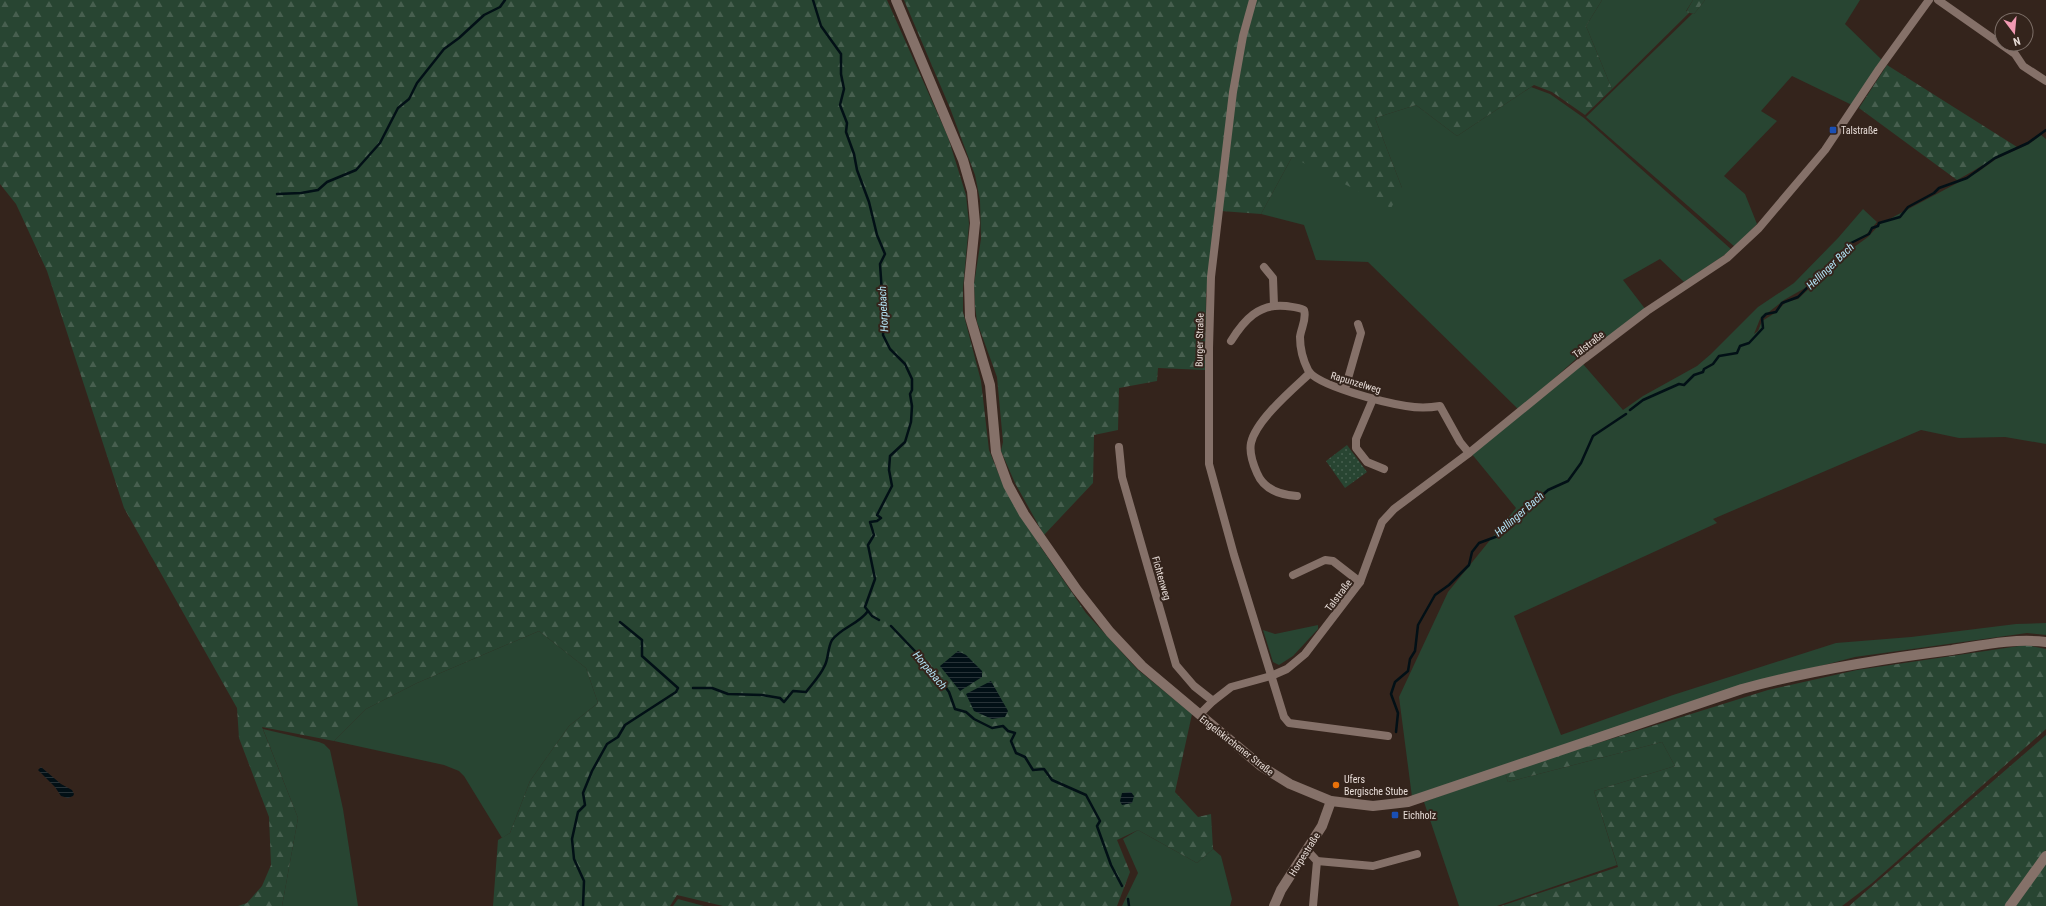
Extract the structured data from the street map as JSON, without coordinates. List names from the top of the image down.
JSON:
{
  "streets": {
    "street": [
      "Burger Straße",
      "Talstraße",
      "Rapunzelweg",
      "Fichtenweg",
      "Engelskirchener Straße",
      "Horpestraße"
    ]
  },
  "crossings": [
    ["Burger Straße", "Talstraße"],
    ["Talstraße", "Rapunzelweg"],
    ["Talstraße", "Fichtenweg"],
    ["Talstraße", "Engelskirchener Straße"],
    ["Engelskirchener Straße", "Horpestraße"]
  ],
  "water": ["Hellinger Bach", "Horpebach"],
  "places": {
    "transit": ["Talstraße", "Eichholz"],
    "other": ["Ufers Bergische Stube"]
  },
  "north": "bottom"
}
